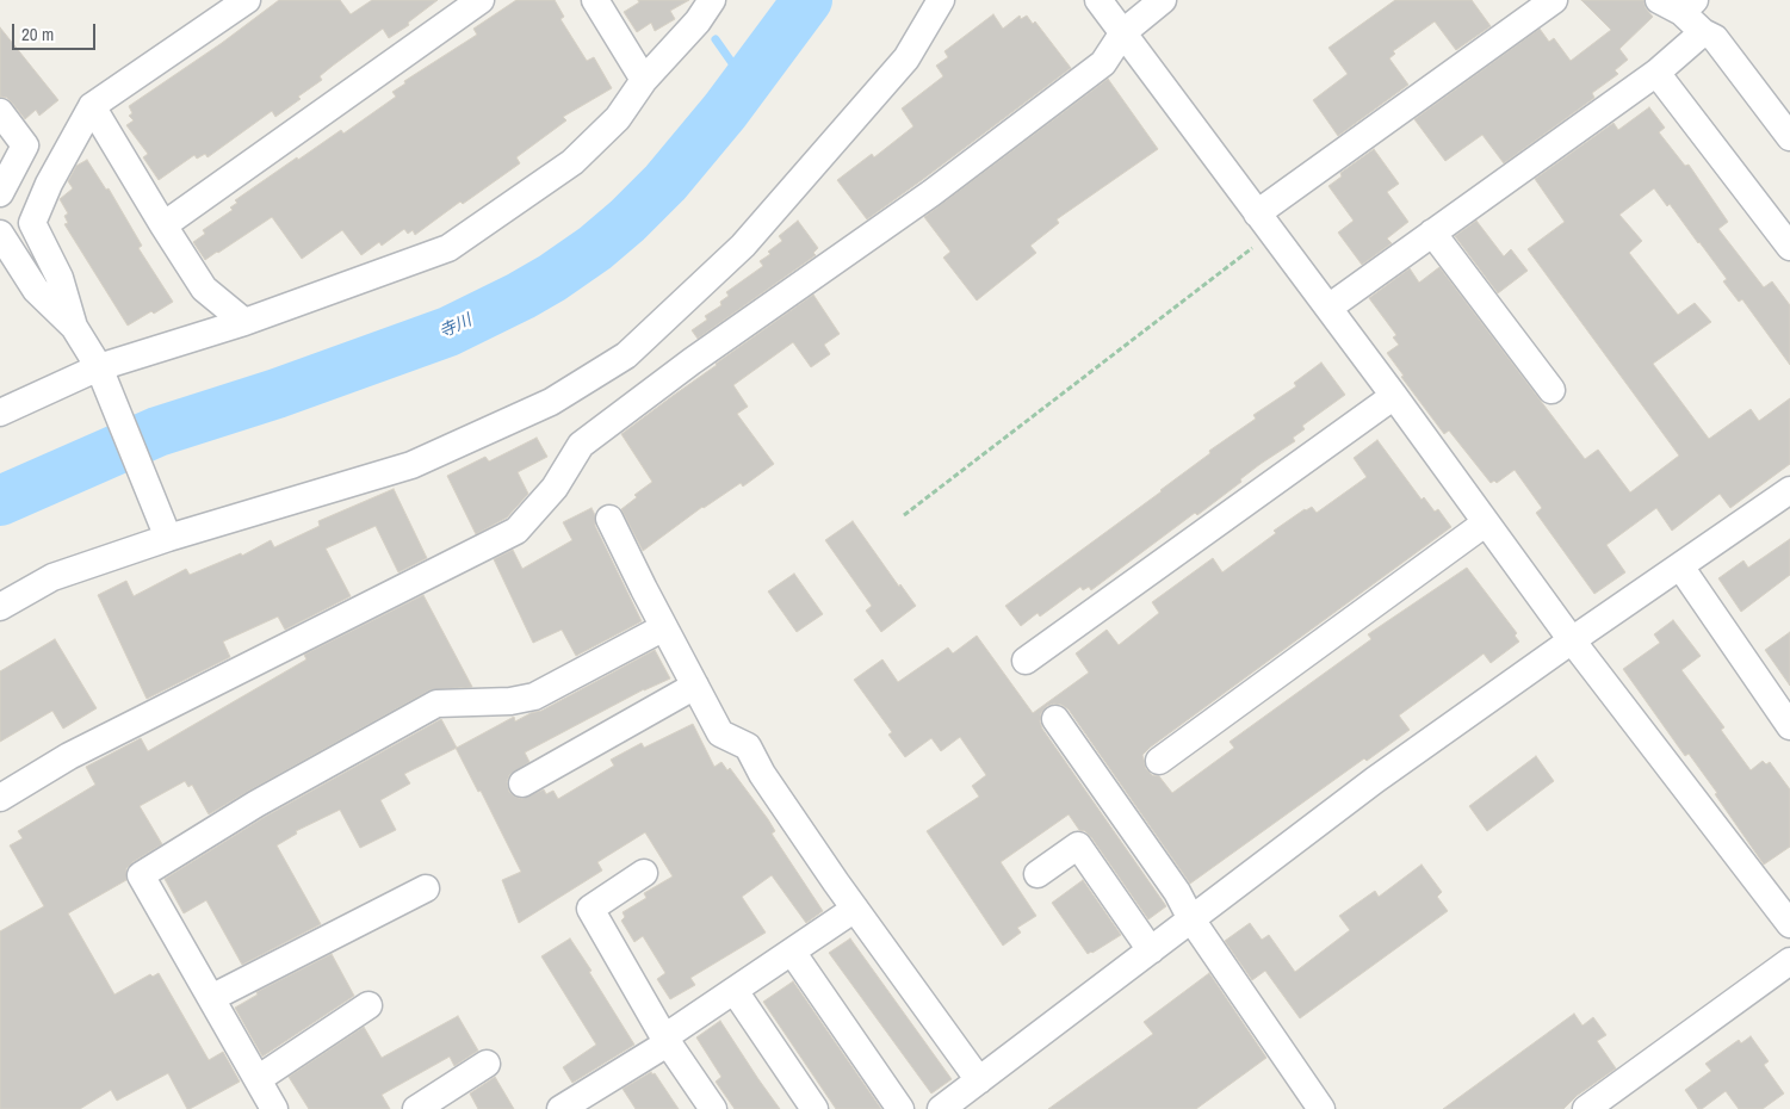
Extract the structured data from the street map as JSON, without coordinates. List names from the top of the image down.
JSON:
{
  "water": ["寺川"],
  "scale_bar": "20 m"
}
